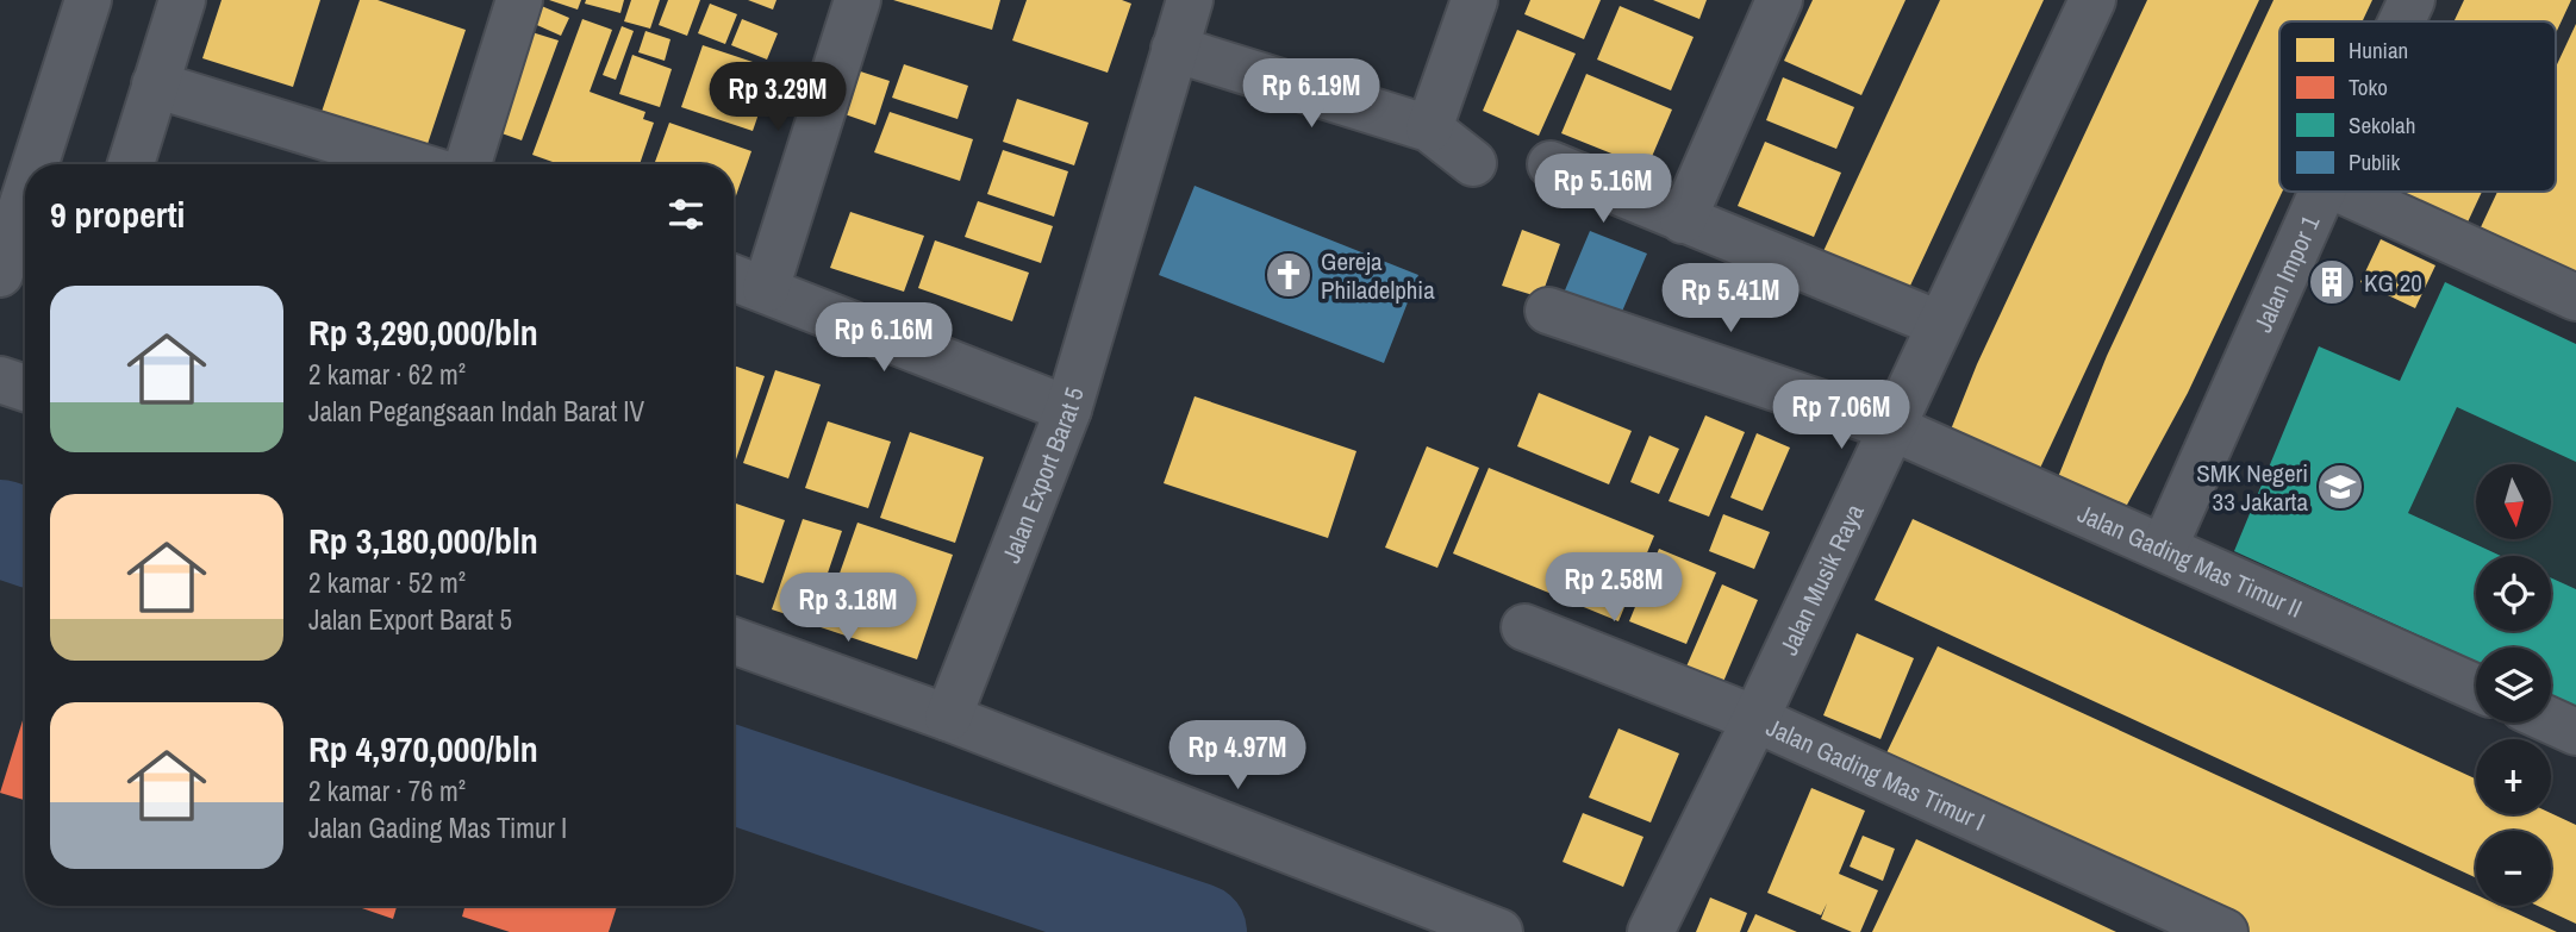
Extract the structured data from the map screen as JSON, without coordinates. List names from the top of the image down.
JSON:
{
  "streets": {
    "street": [
      "Jalan Impor 1",
      "Jalan Export Barat 5",
      "Jalan Gading Mas Timur II",
      "Jalan Musik Raya",
      "Jalan Gading Mas Timur I"
    ]
  },
  "crossings": [
    ["Jalan Impor 1", "Jalan Gading Mas Timur II"],
    ["Jalan Gading Mas Timur II", "Jalan Musik Raya"],
    ["Jalan Musik Raya", "Jalan Gading Mas Timur I"]
  ],
  "places": {
    "church": ["Gereja Philadelphia"],
    "building": ["KG 20"],
    "school or university": ["SMK Negeri 33 Jakarta"]
  },
  "legend": [
    "Hunian",
    "Toko",
    "Sekolah",
    "Publik"
  ],
  "north": "bottom",
  "page": {
    "price": [
      "Rp 6.19M",
      "Rp 3.29M",
      "Rp 5.16M",
      "Rp 5.41M",
      "Rp 6.16M",
      "Rp 7.06M",
      "Rp 2.58M",
      "Rp 3.18M",
      "Rp 4.97M"
    ],
    "heading": "9 properti",
    "list": [
      {
        "name": "Rp 3,290,000/bln",
        "note": "2 kamar · 62 m² · Jalan Pegangsaan Indah Barat IV"
      },
      {
        "name": "Rp 3,180,000/bln",
        "note": "2 kamar · 52 m² · Jalan Export Barat 5"
      },
      {
        "name": "Rp 4,970,000/bln",
        "note": "2 kamar · 76 m² · Jalan Gading Mas Timur I"
      }
    ],
    "map_buttons": ["+", "−"]
  }
}
